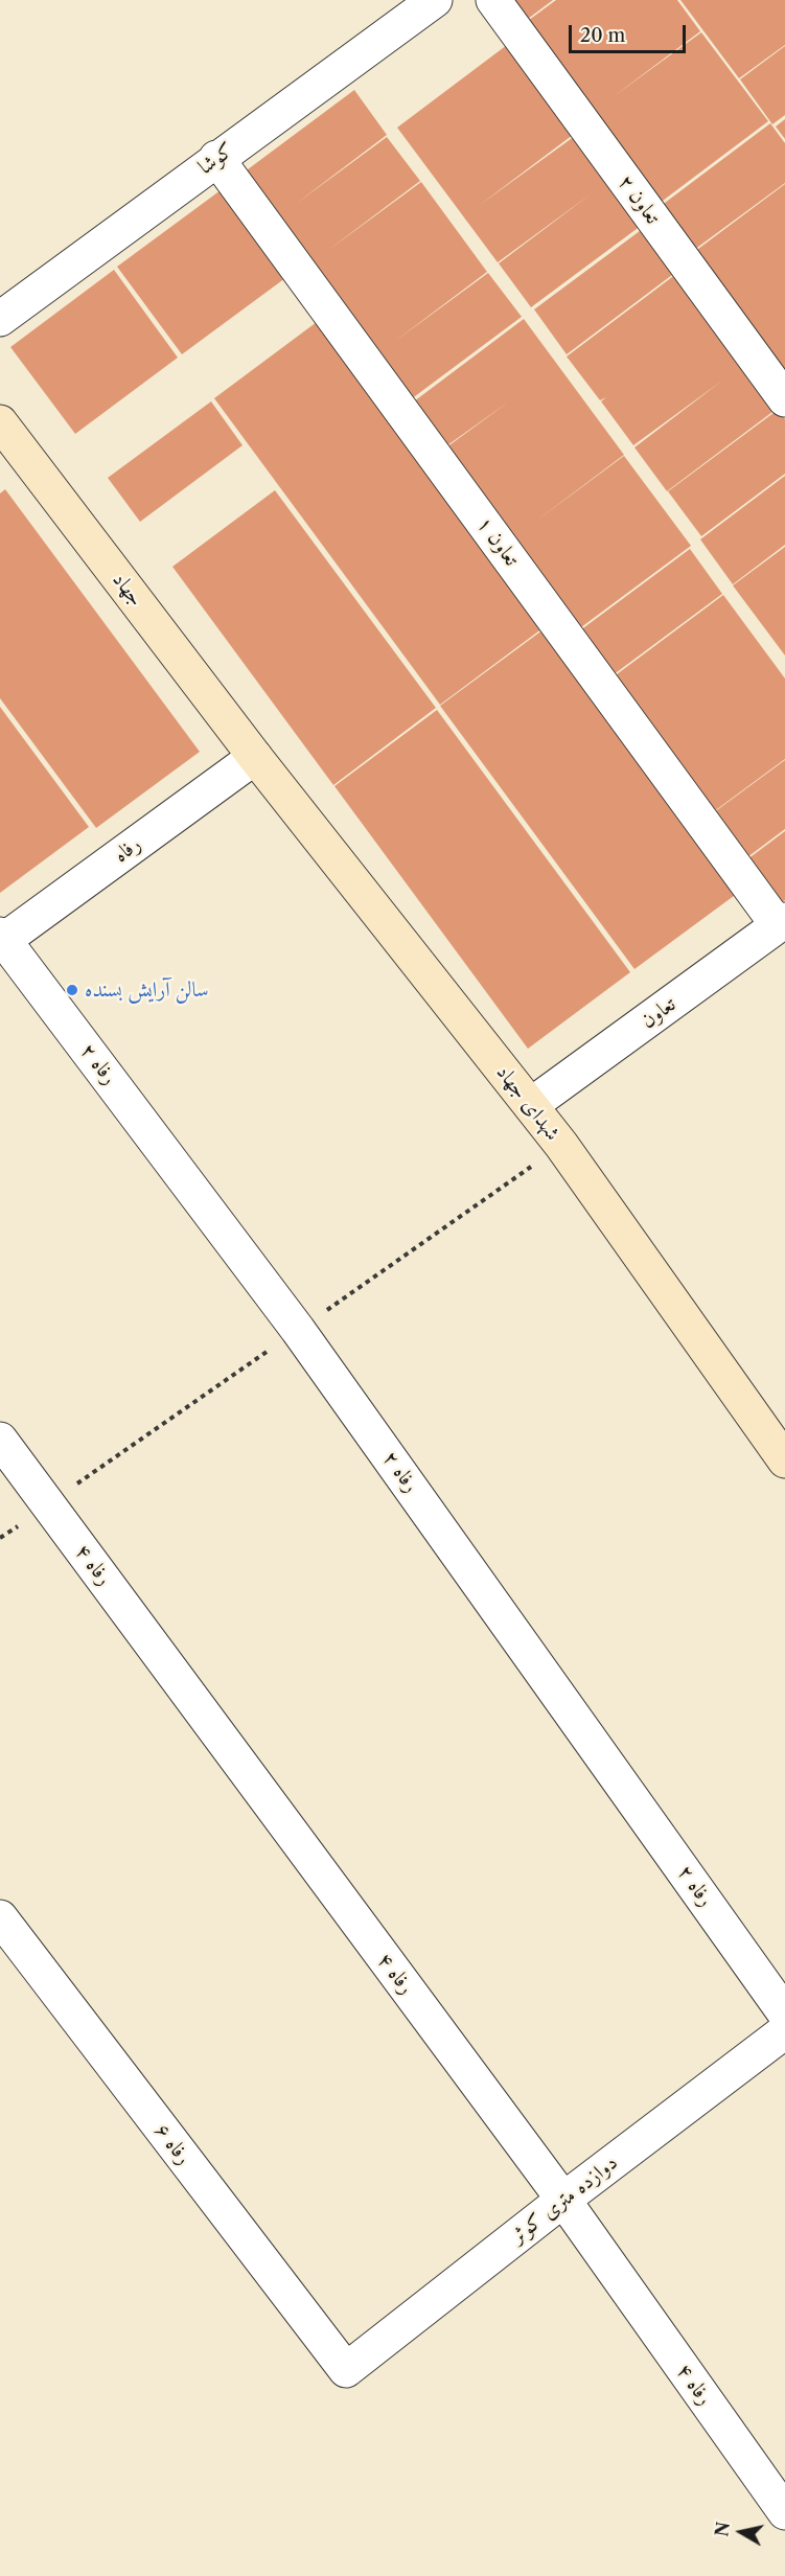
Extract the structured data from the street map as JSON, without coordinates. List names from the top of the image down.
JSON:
{
  "streets": {
    "street": [
      "کوشا",
      "تعاون ۲",
      "تعاون ۱",
      "جهاد",
      "رفاه",
      "تعاون",
      "رفاه ۲",
      "شهدای جهاد",
      "رفاه ۴",
      "رفاه ۶",
      "دوازده متری کوثر"
    ]
  },
  "crossings": [
    ["کوشا", "تعاون ۱"],
    ["تعاون ۱", "تعاون"],
    ["جهاد", "رفاه"],
    ["جهاد", "شهدای جهاد"],
    ["رفاه", "رفاه ۲"],
    ["رفاه", "شهدای جهاد"],
    ["تعاون", "شهدای جهاد"],
    ["رفاه ۴", "دوازده متری کوثر"],
    ["رفاه ۶", "دوازده متری کوثر"]
  ],
  "places": ["سالن آرایش بسنده"],
  "scale_bar": "20 m",
  "north": "left"
}
